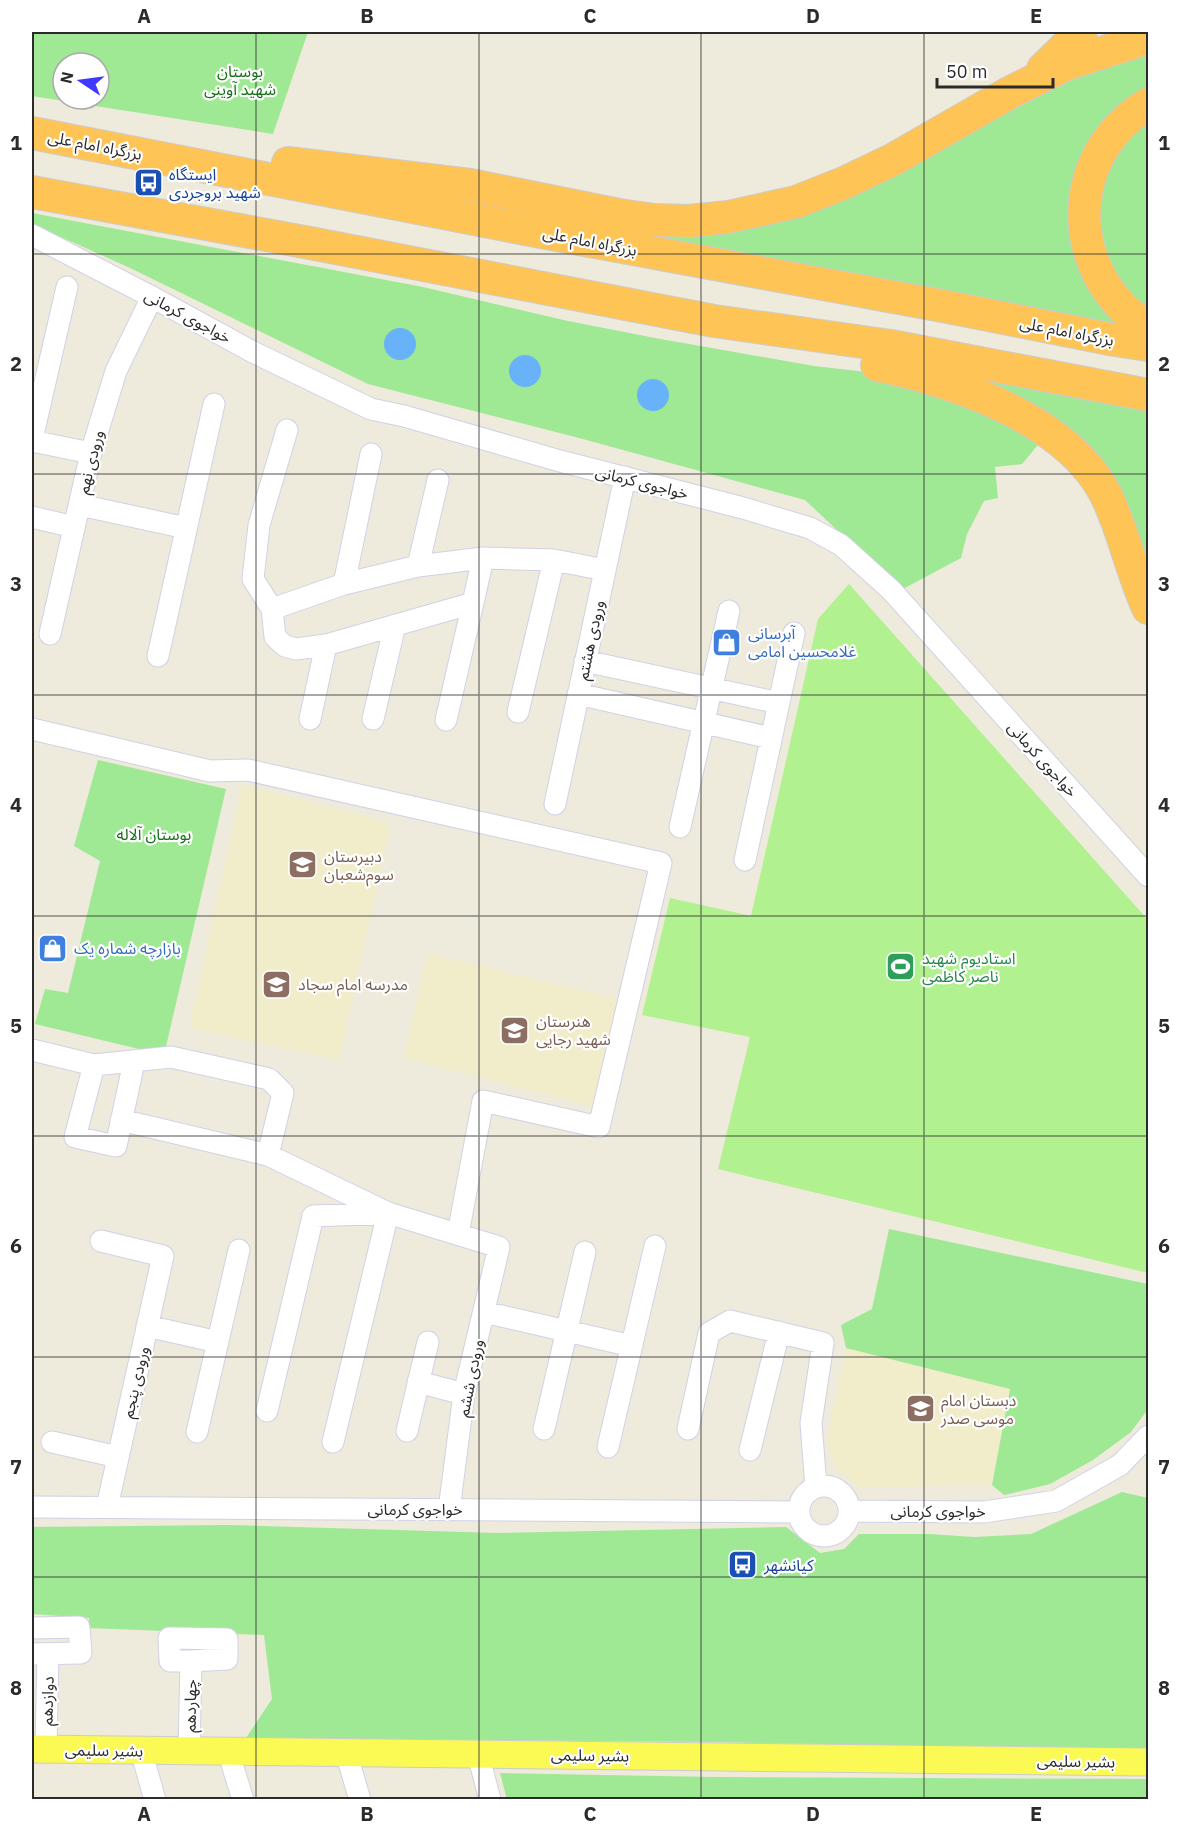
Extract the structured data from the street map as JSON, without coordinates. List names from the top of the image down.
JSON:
{
  "streets": {
    "highway": ["بزرگراه امام علی"],
    "main road": ["بشیر سلیمی"],
    "street": [
      "خواجوی کرمانی",
      "ورودی نهم",
      "ورودی هشتم",
      "ورودی ششم",
      "ورودی پنجم",
      "دوازدهم",
      "چهاردهم"
    ]
  },
  "crossings": [
    ["خواجوی کرمانی", "ورودی نهم"],
    ["خواجوی کرمانی", "ورودی هشتم"],
    ["خواجوی کرمانی", "ورودی ششم"],
    ["خواجوی کرمانی", "ورودی پنجم"],
    ["دوازدهم", "بشیر سلیمی"],
    ["چهاردهم", "بشیر سلیمی"]
  ],
  "parks": ["بوستان شهید آوینی", "بوستان آلاله"],
  "places": {
    "bus stop": ["ایستگاه شهید بروجردی", "کیانشهر"],
    "shop": ["آبرسانی غلامحسین امامی", "بازارچه شماره یک"],
    "school or university": [
      "دبیرستان سوم‌شعبان",
      "مدرسه امام سجاد",
      "هنرستان شهید رجایی",
      "دبستان امام موسی صدر"
    ],
    "sports": ["استادیوم شهید ناصر کاظمی"]
  },
  "scale_bar": "50 m",
  "north": "left",
  "grid": {
    "columns": [
      "A",
      "B",
      "C",
      "D",
      "E"
    ],
    "rows": [
      "1",
      "2",
      "3",
      "4",
      "5",
      "6",
      "7",
      "8"
    ]
  }
}
